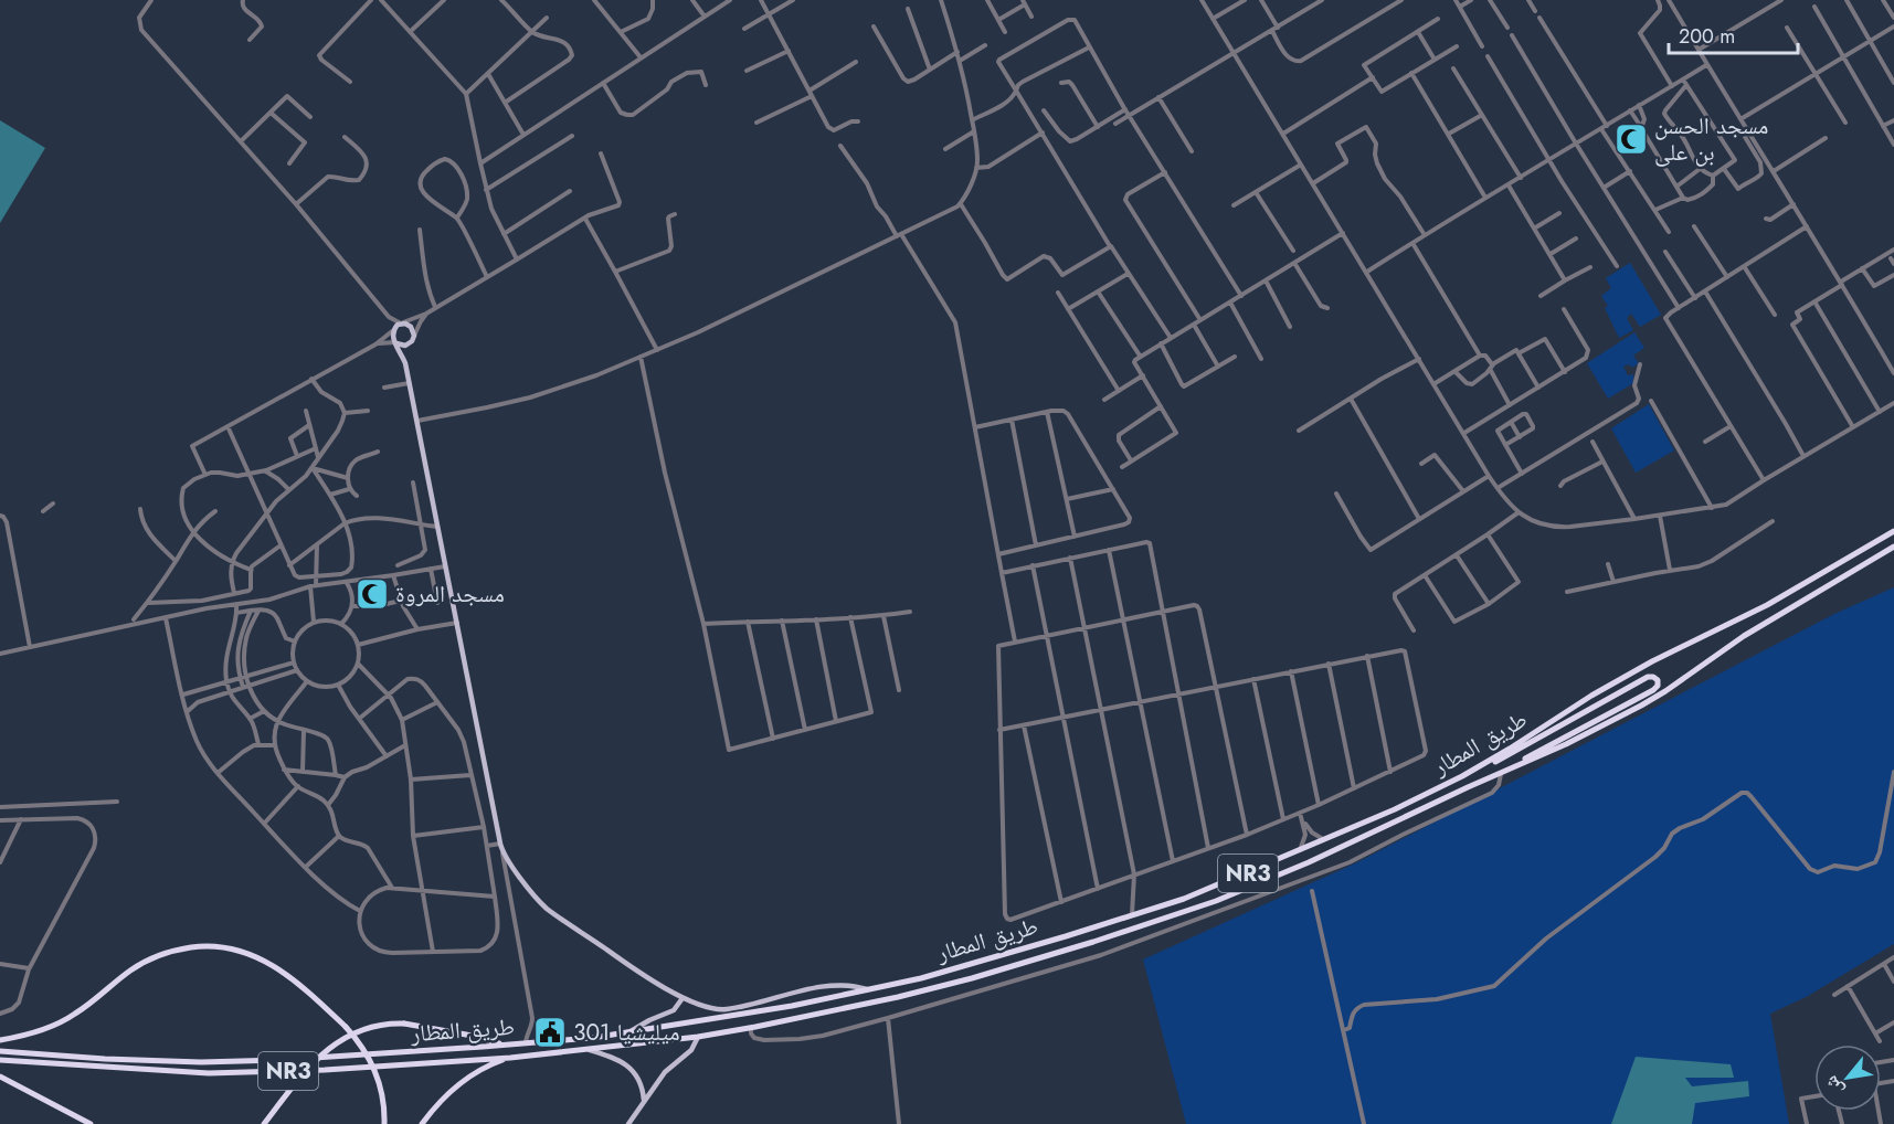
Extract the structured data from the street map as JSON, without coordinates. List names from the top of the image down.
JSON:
{
  "streets": {
    "highway": ["طريق المطار", "NR3"]
  },
  "places": {
    "mosque": ["مسجد الحسن بن على", "مسجد المروة"],
    "public building": ["ميليشيا 301"]
  },
  "scale_bar": "200 m",
  "north": "bottom left"
}
